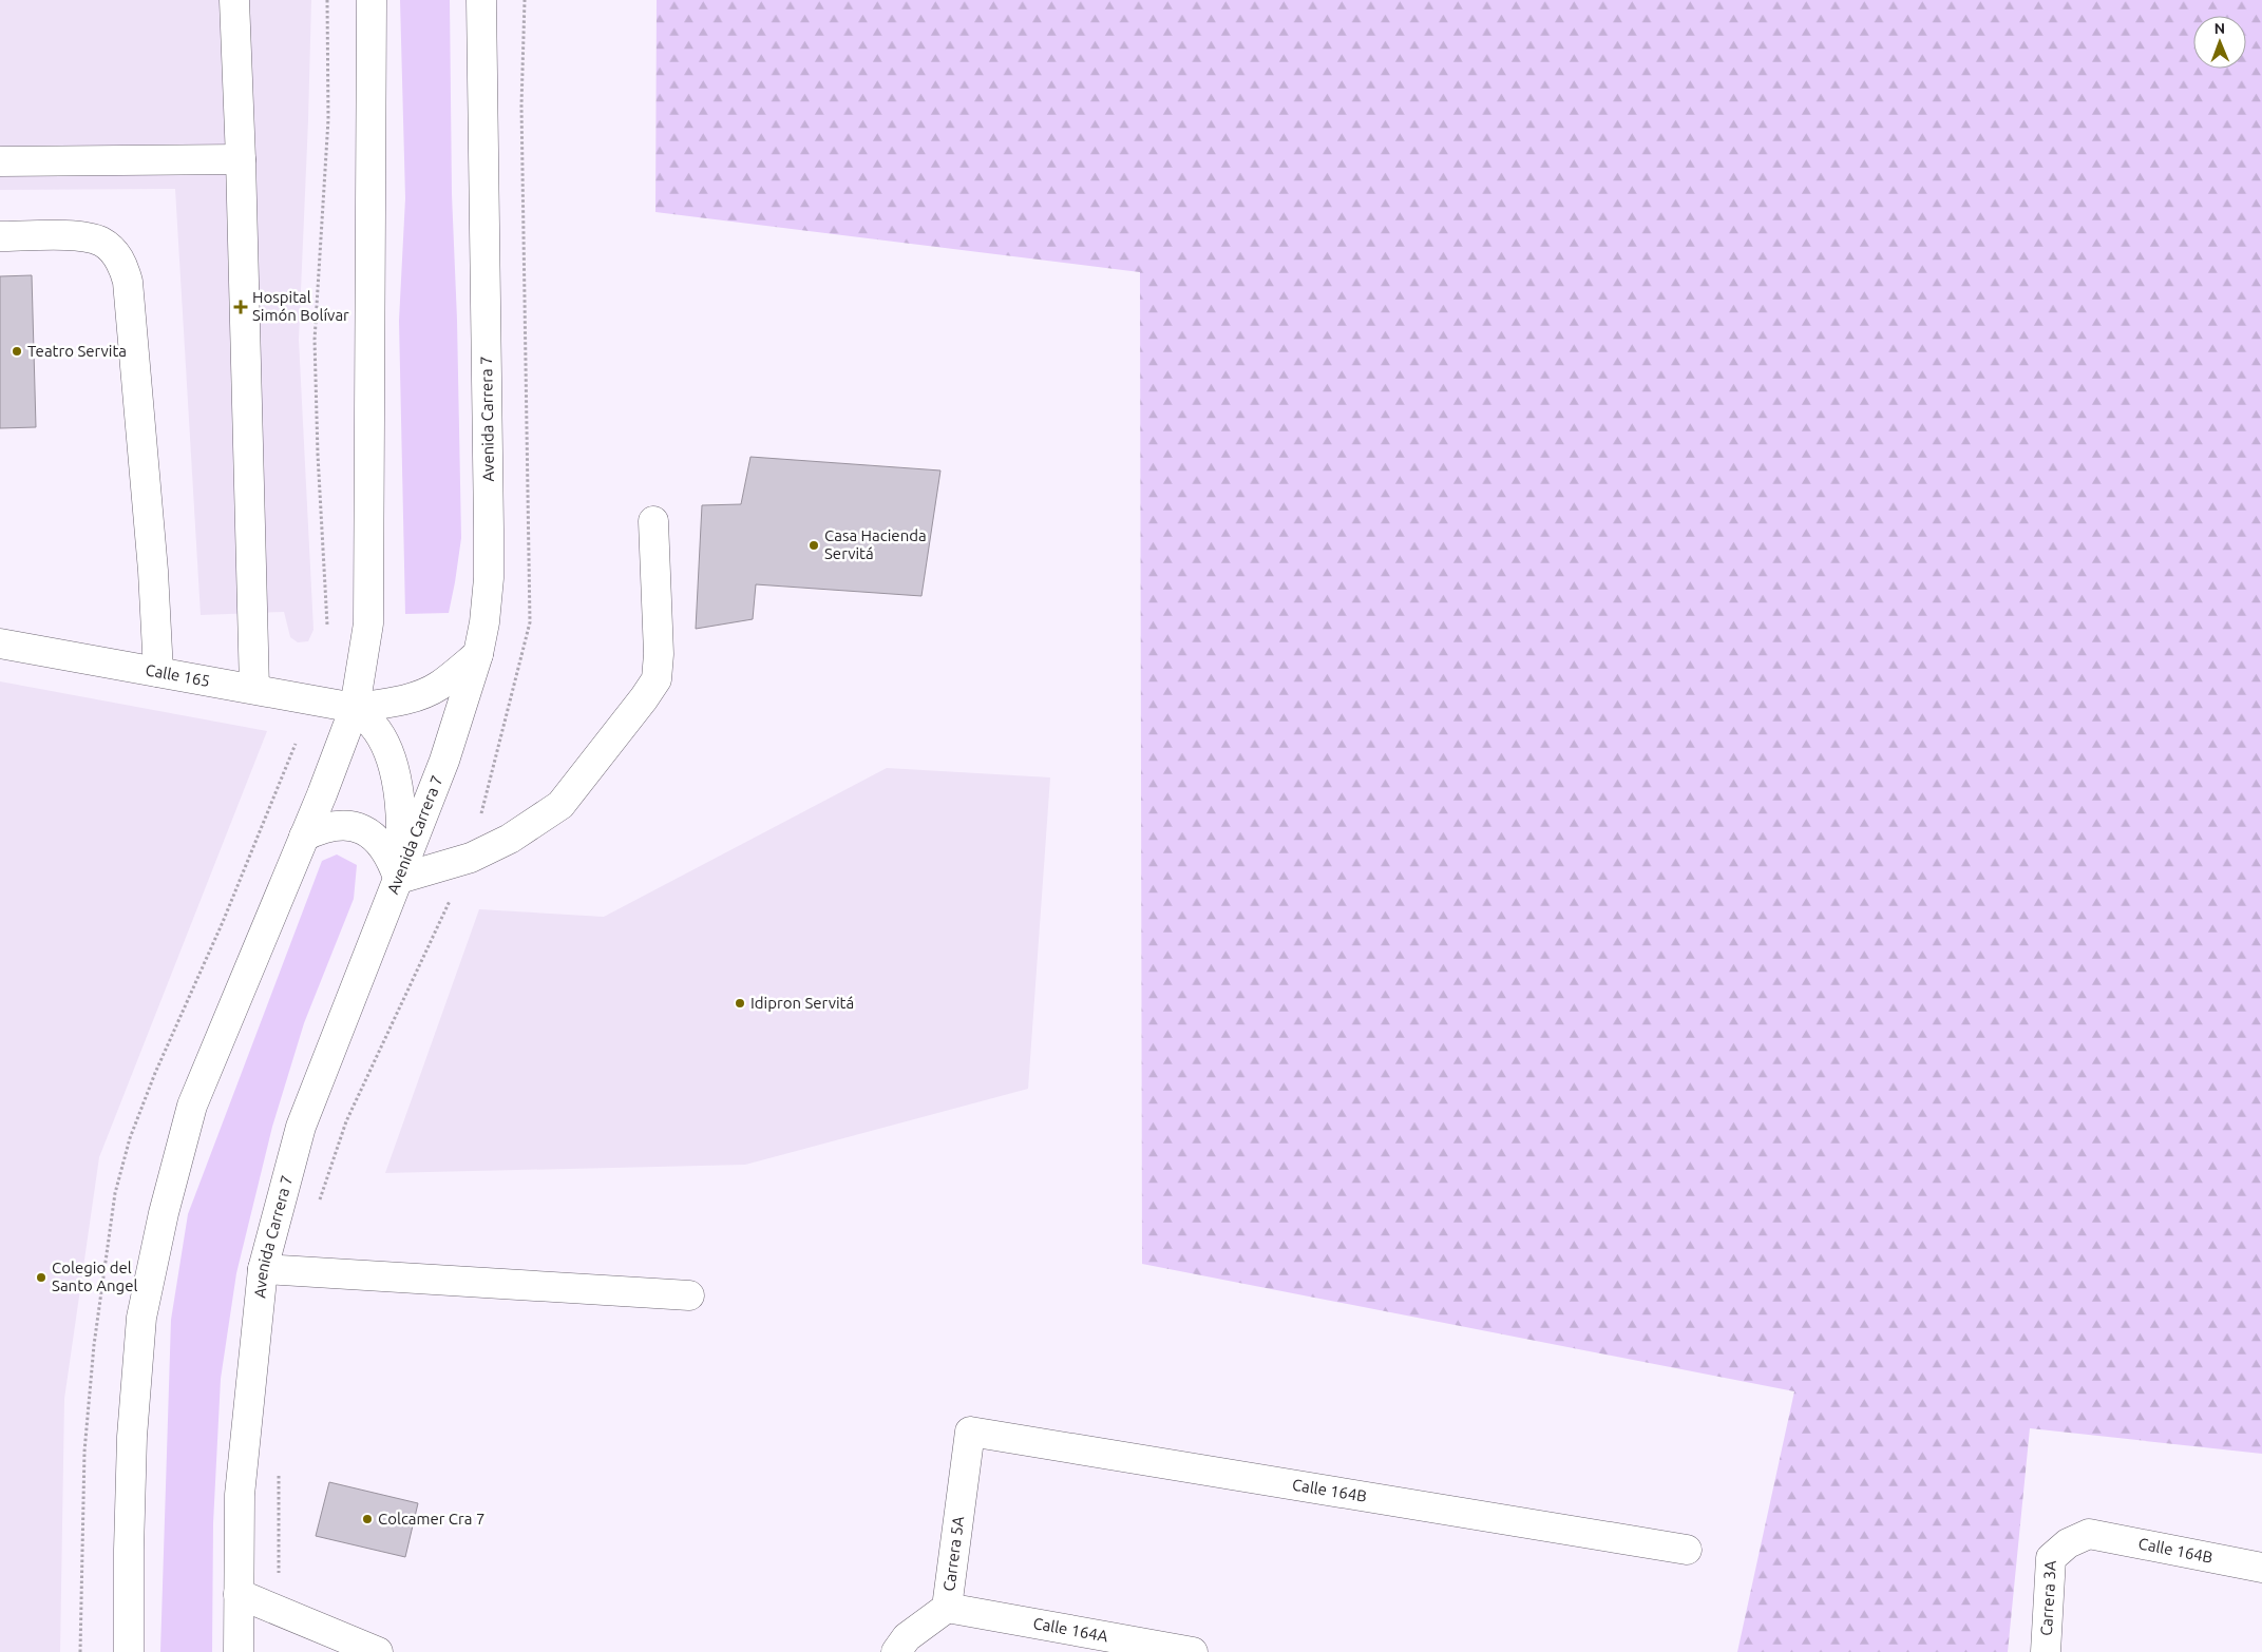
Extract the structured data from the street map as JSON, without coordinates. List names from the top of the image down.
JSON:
{
  "streets": {
    "main road": [
      "Avenida Carrera 7",
      "Calle 165",
      "Calle 164B",
      "Carrera 5A",
      "Carrera 3A",
      "Calle 164A"
    ]
  },
  "crossings": [
    ["Calle 164B", "Carrera 5A"],
    ["Calle 164B", "Carrera 3A"],
    ["Carrera 5A", "Calle 164A"]
  ],
  "places": {
    "health": ["Hospital Simón Bolívar"],
    "other": [
      "Teatro Servita",
      "Casa Hacienda Servitá",
      "Idipron Servitá",
      "Colegio del Santo Angel",
      "Colcamer Cra 7"
    ]
  },
  "north": "top"
}
